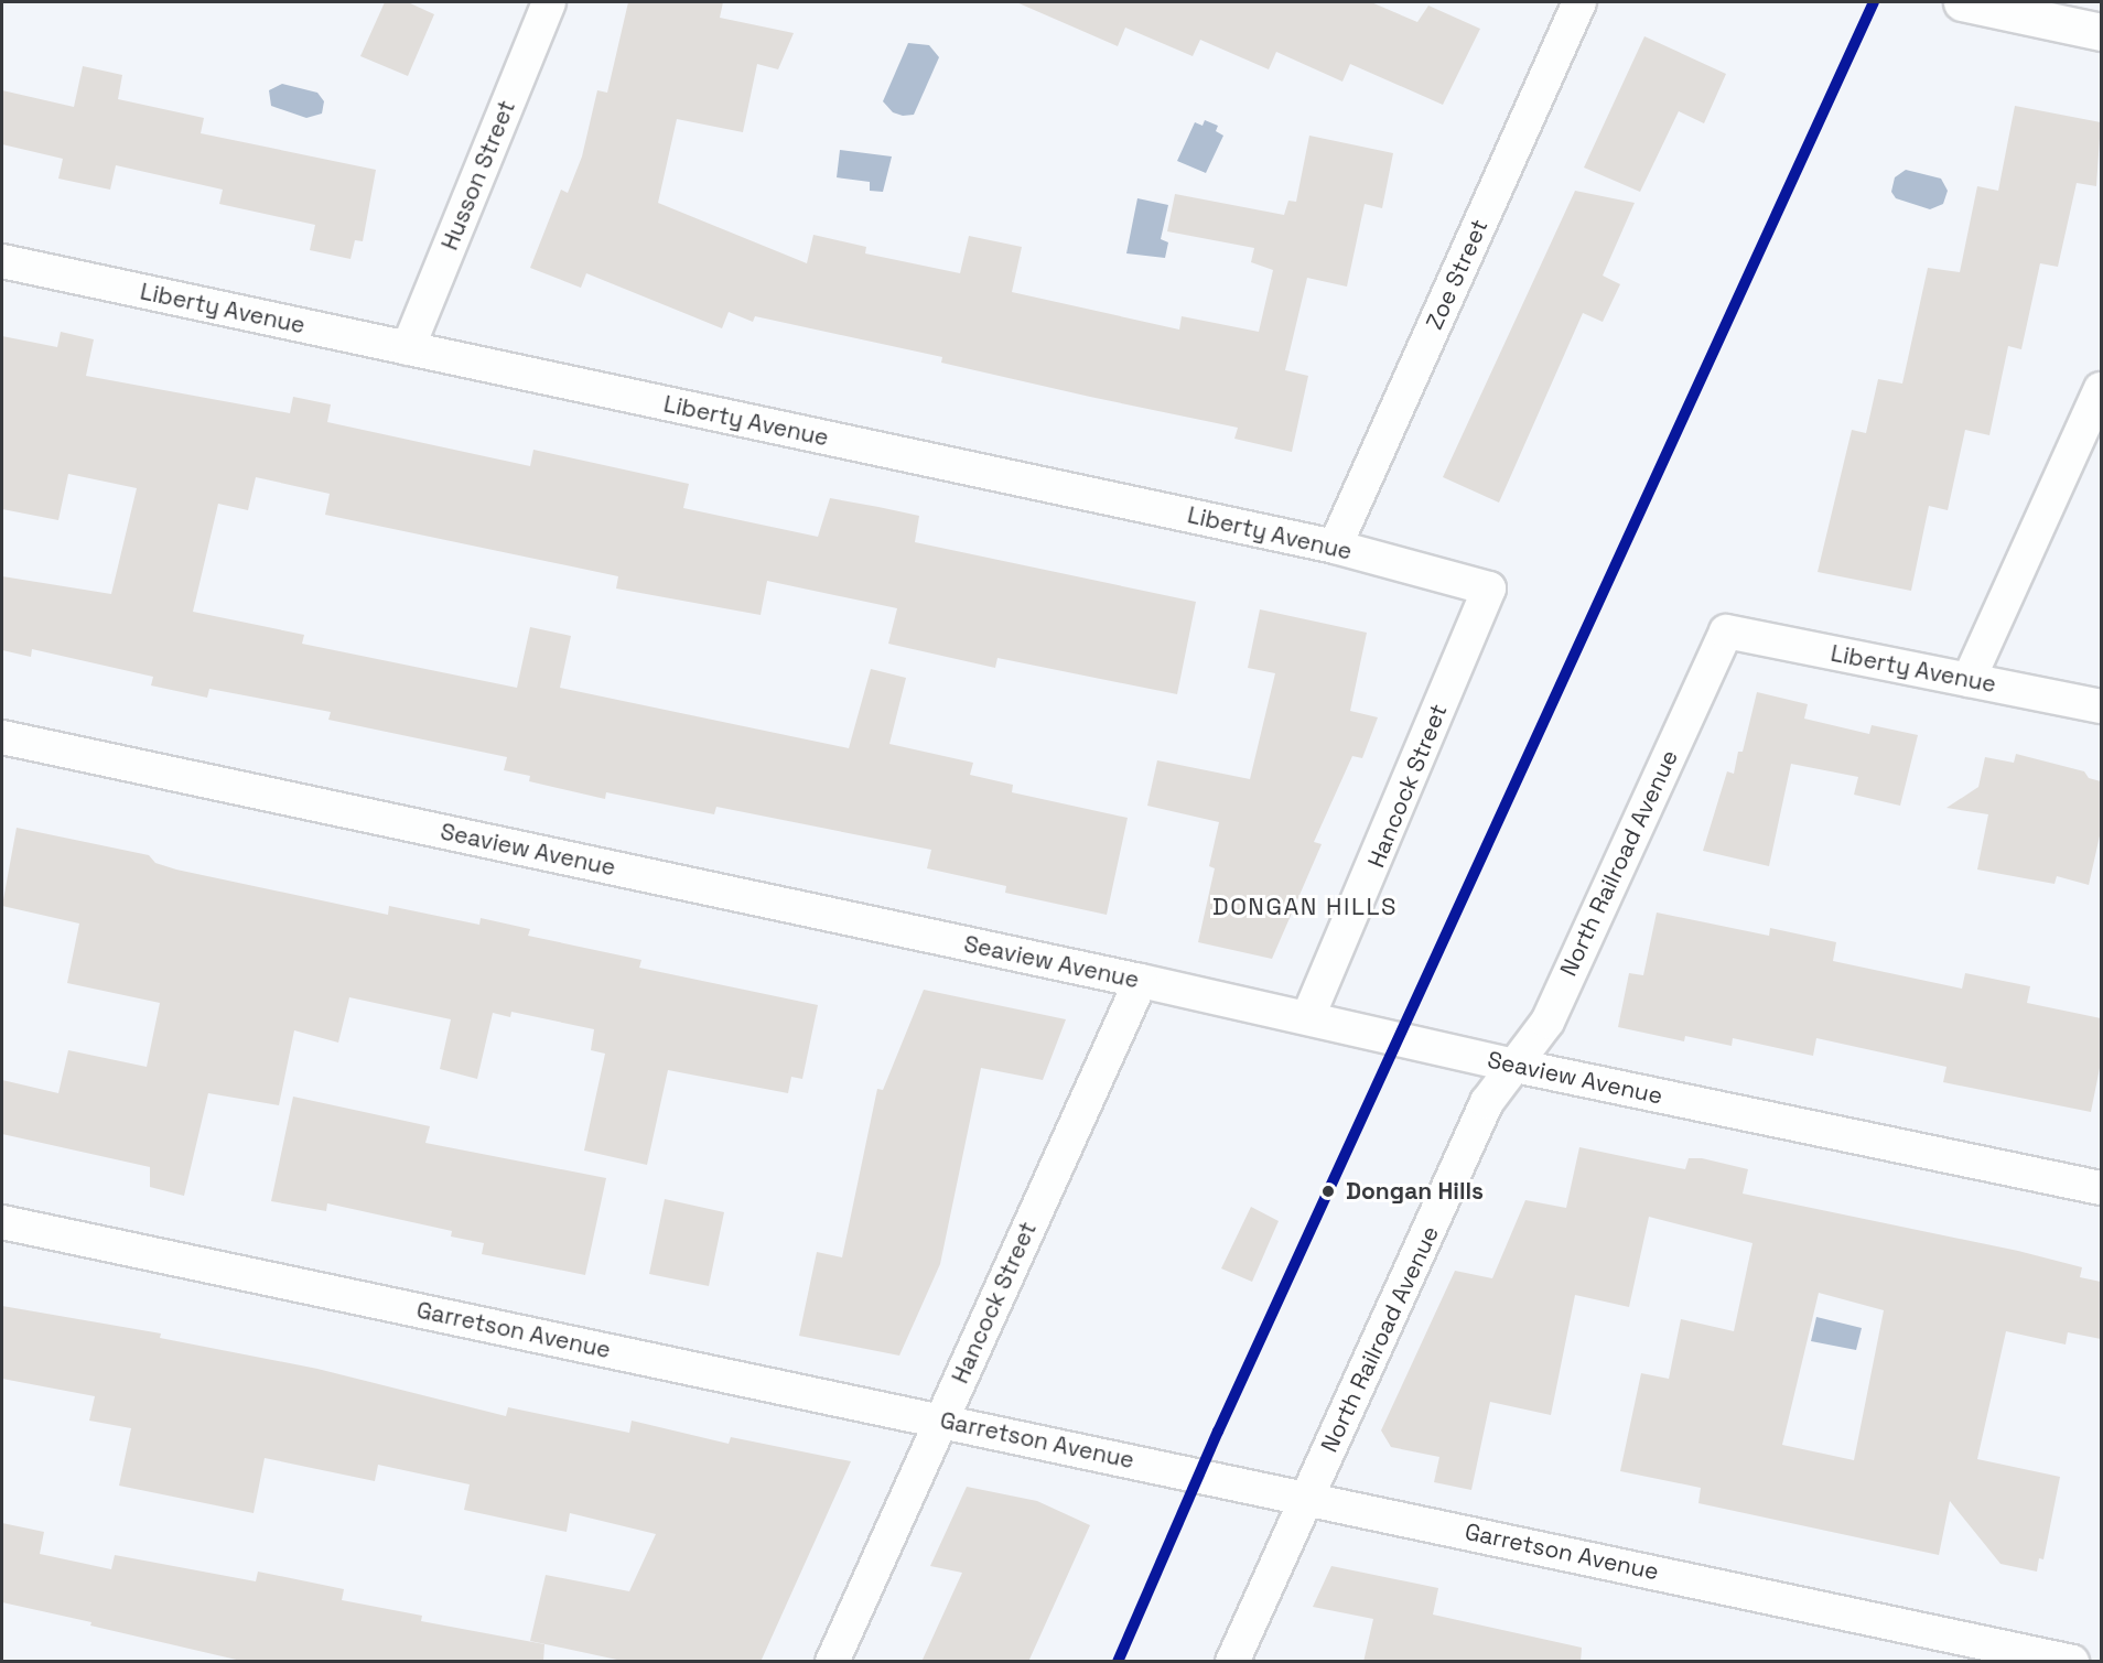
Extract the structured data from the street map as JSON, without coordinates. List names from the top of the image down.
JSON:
{
  "streets": {
    "street": [
      "Husson Street",
      "Zoe Street",
      "Liberty Avenue",
      "Hancock Street",
      "Seaview Avenue",
      "North Railroad Avenue",
      "Garretson Avenue"
    ]
  },
  "crossings": [
    ["Husson Street", "Liberty Avenue"],
    ["Zoe Street", "Liberty Avenue"],
    ["Liberty Avenue", "Hancock Street"],
    ["Liberty Avenue", "North Railroad Avenue"],
    ["Hancock Street", "Seaview Avenue"],
    ["Hancock Street", "Garretson Avenue"],
    ["Seaview Avenue", "North Railroad Avenue"],
    ["North Railroad Avenue", "Garretson Avenue"]
  ],
  "districts": ["DONGAN HILLS"],
  "places": ["Dongan Hills"]
}
